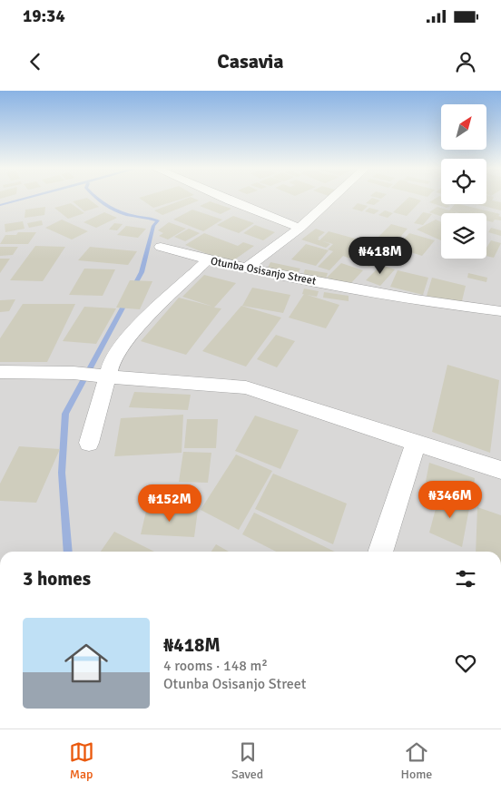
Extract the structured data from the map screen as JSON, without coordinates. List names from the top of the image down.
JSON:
{
  "streets": {
    "street": ["Otunba Osisanjo Street"]
  },
  "north": "top right",
  "page": {
    "status": "19:34",
    "header": "Casavia",
    "price": ["₦418M", "₦346M", "₦152M"],
    "heading": "3 homes",
    "list": [
      {
        "name": "₦418M",
        "note": "4 rooms · 148 m² · Otunba Osisanjo Street"
      }
    ],
    "tabs": ["Map", "Saved", "Home"]
  }
}
